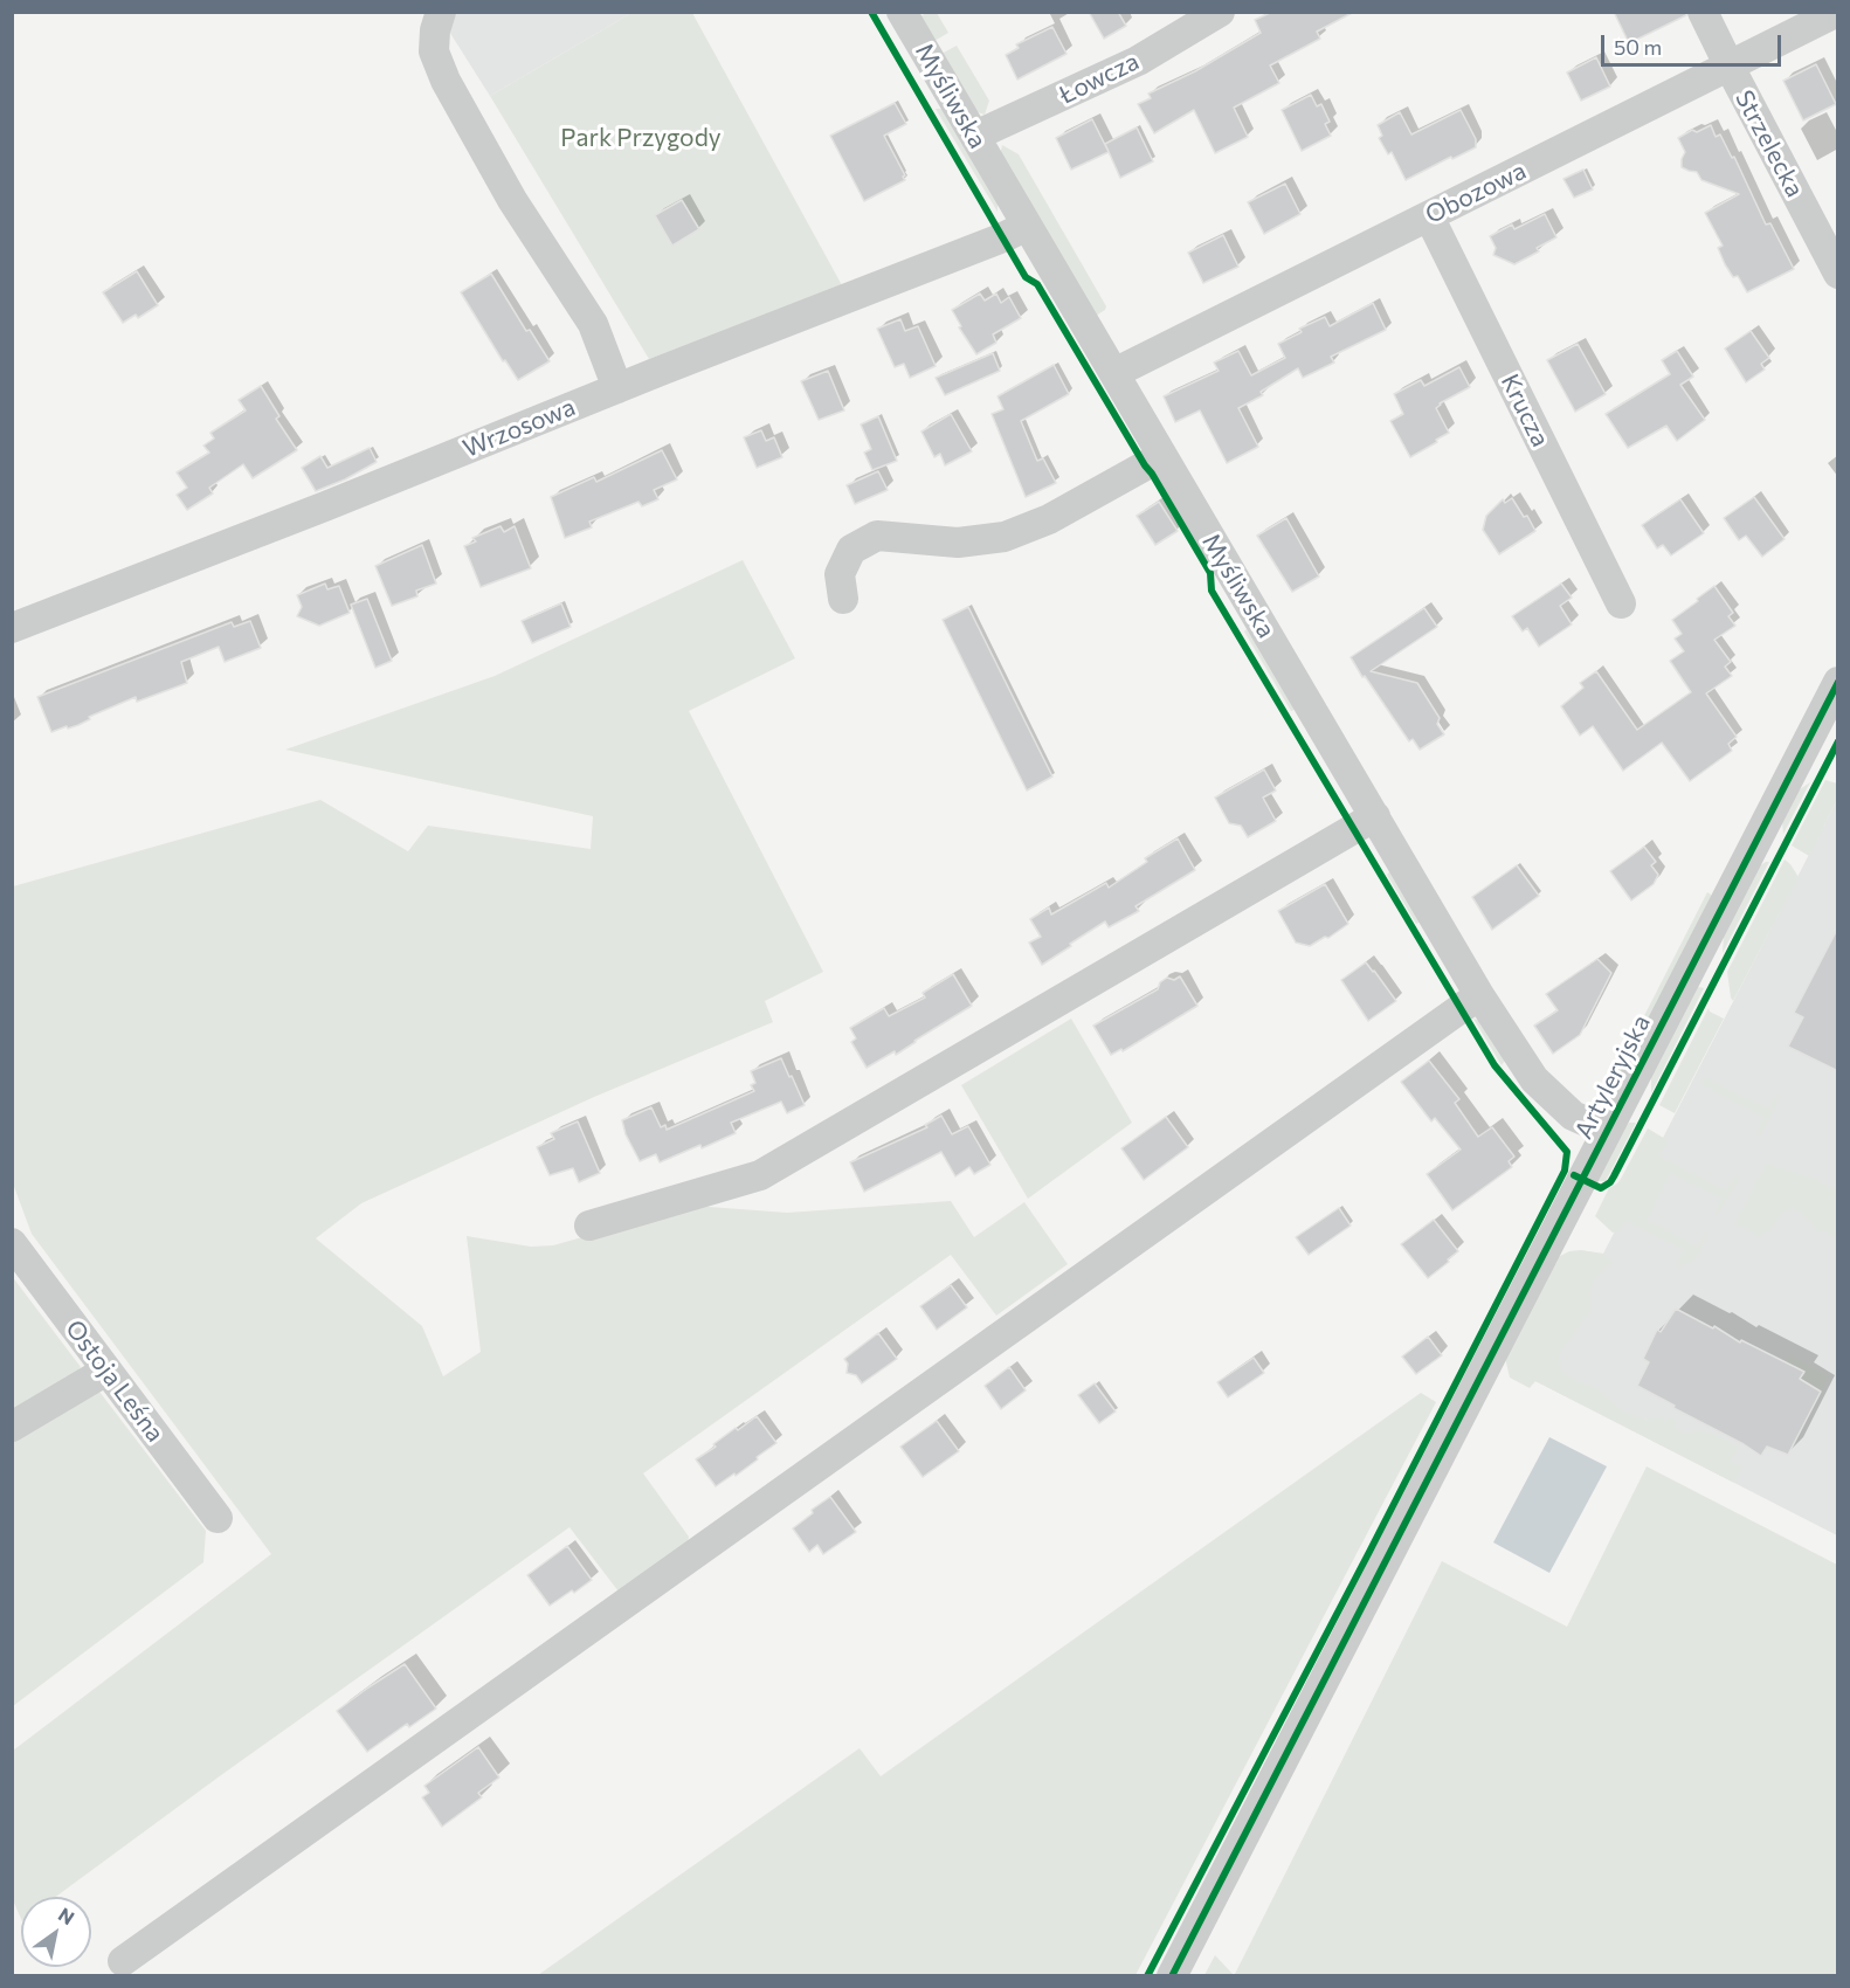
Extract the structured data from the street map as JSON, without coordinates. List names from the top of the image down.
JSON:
{
  "streets": {
    "street": [
      "Łowcza",
      "Myśliwska",
      "Strzelecka",
      "Obozowa",
      "Krucza",
      "Wrzosowa",
      "Artyleryjska",
      "Ostoja Leśna"
    ]
  },
  "crossings": [
    ["Łowcza", "Myśliwska"],
    ["Myśliwska", "Obozowa"],
    ["Myśliwska", "Wrzosowa"],
    ["Myśliwska", "Artyleryjska"],
    ["Strzelecka", "Obozowa"],
    ["Obozowa", "Krucza"]
  ],
  "parks": ["Park Przygody"],
  "scale_bar": "50 m",
  "north": "top right"
}
